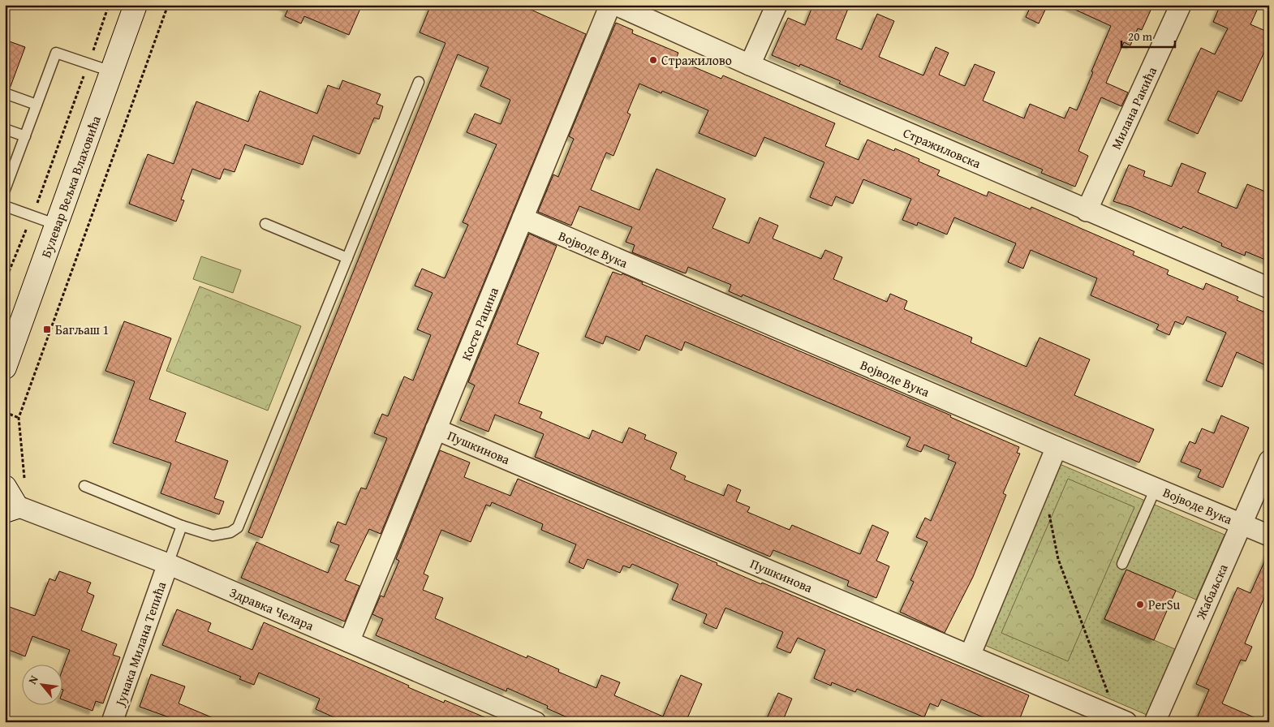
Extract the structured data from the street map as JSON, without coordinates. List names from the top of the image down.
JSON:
{
  "streets": {
    "main road": ["Булевар Вељка Влаховића"],
    "street": [
      "Милана Ракића",
      "Стражиловска",
      "Војводе Вука",
      "Косте Рацина",
      "Пушкинова",
      "Жабаљска",
      "Здравка Челара",
      "Јунака Милана Тепића"
    ]
  },
  "crossings": [
    ["Милана Ракића", "Стражиловска"],
    ["Војводе Вука", "Косте Рацина"],
    ["Војводе Вука", "Жабаљска"],
    ["Косте Рацина", "Пушкинова"],
    ["Косте Рацина", "Здравка Челара"],
    ["Здравка Челара", "Јунака Милана Тепића"]
  ],
  "places": {
    "other": ["Стражилово", "PerSu"],
    "transit": ["Багљаш 1"]
  },
  "scale_bar": "20 m",
  "north": "top left"
}
